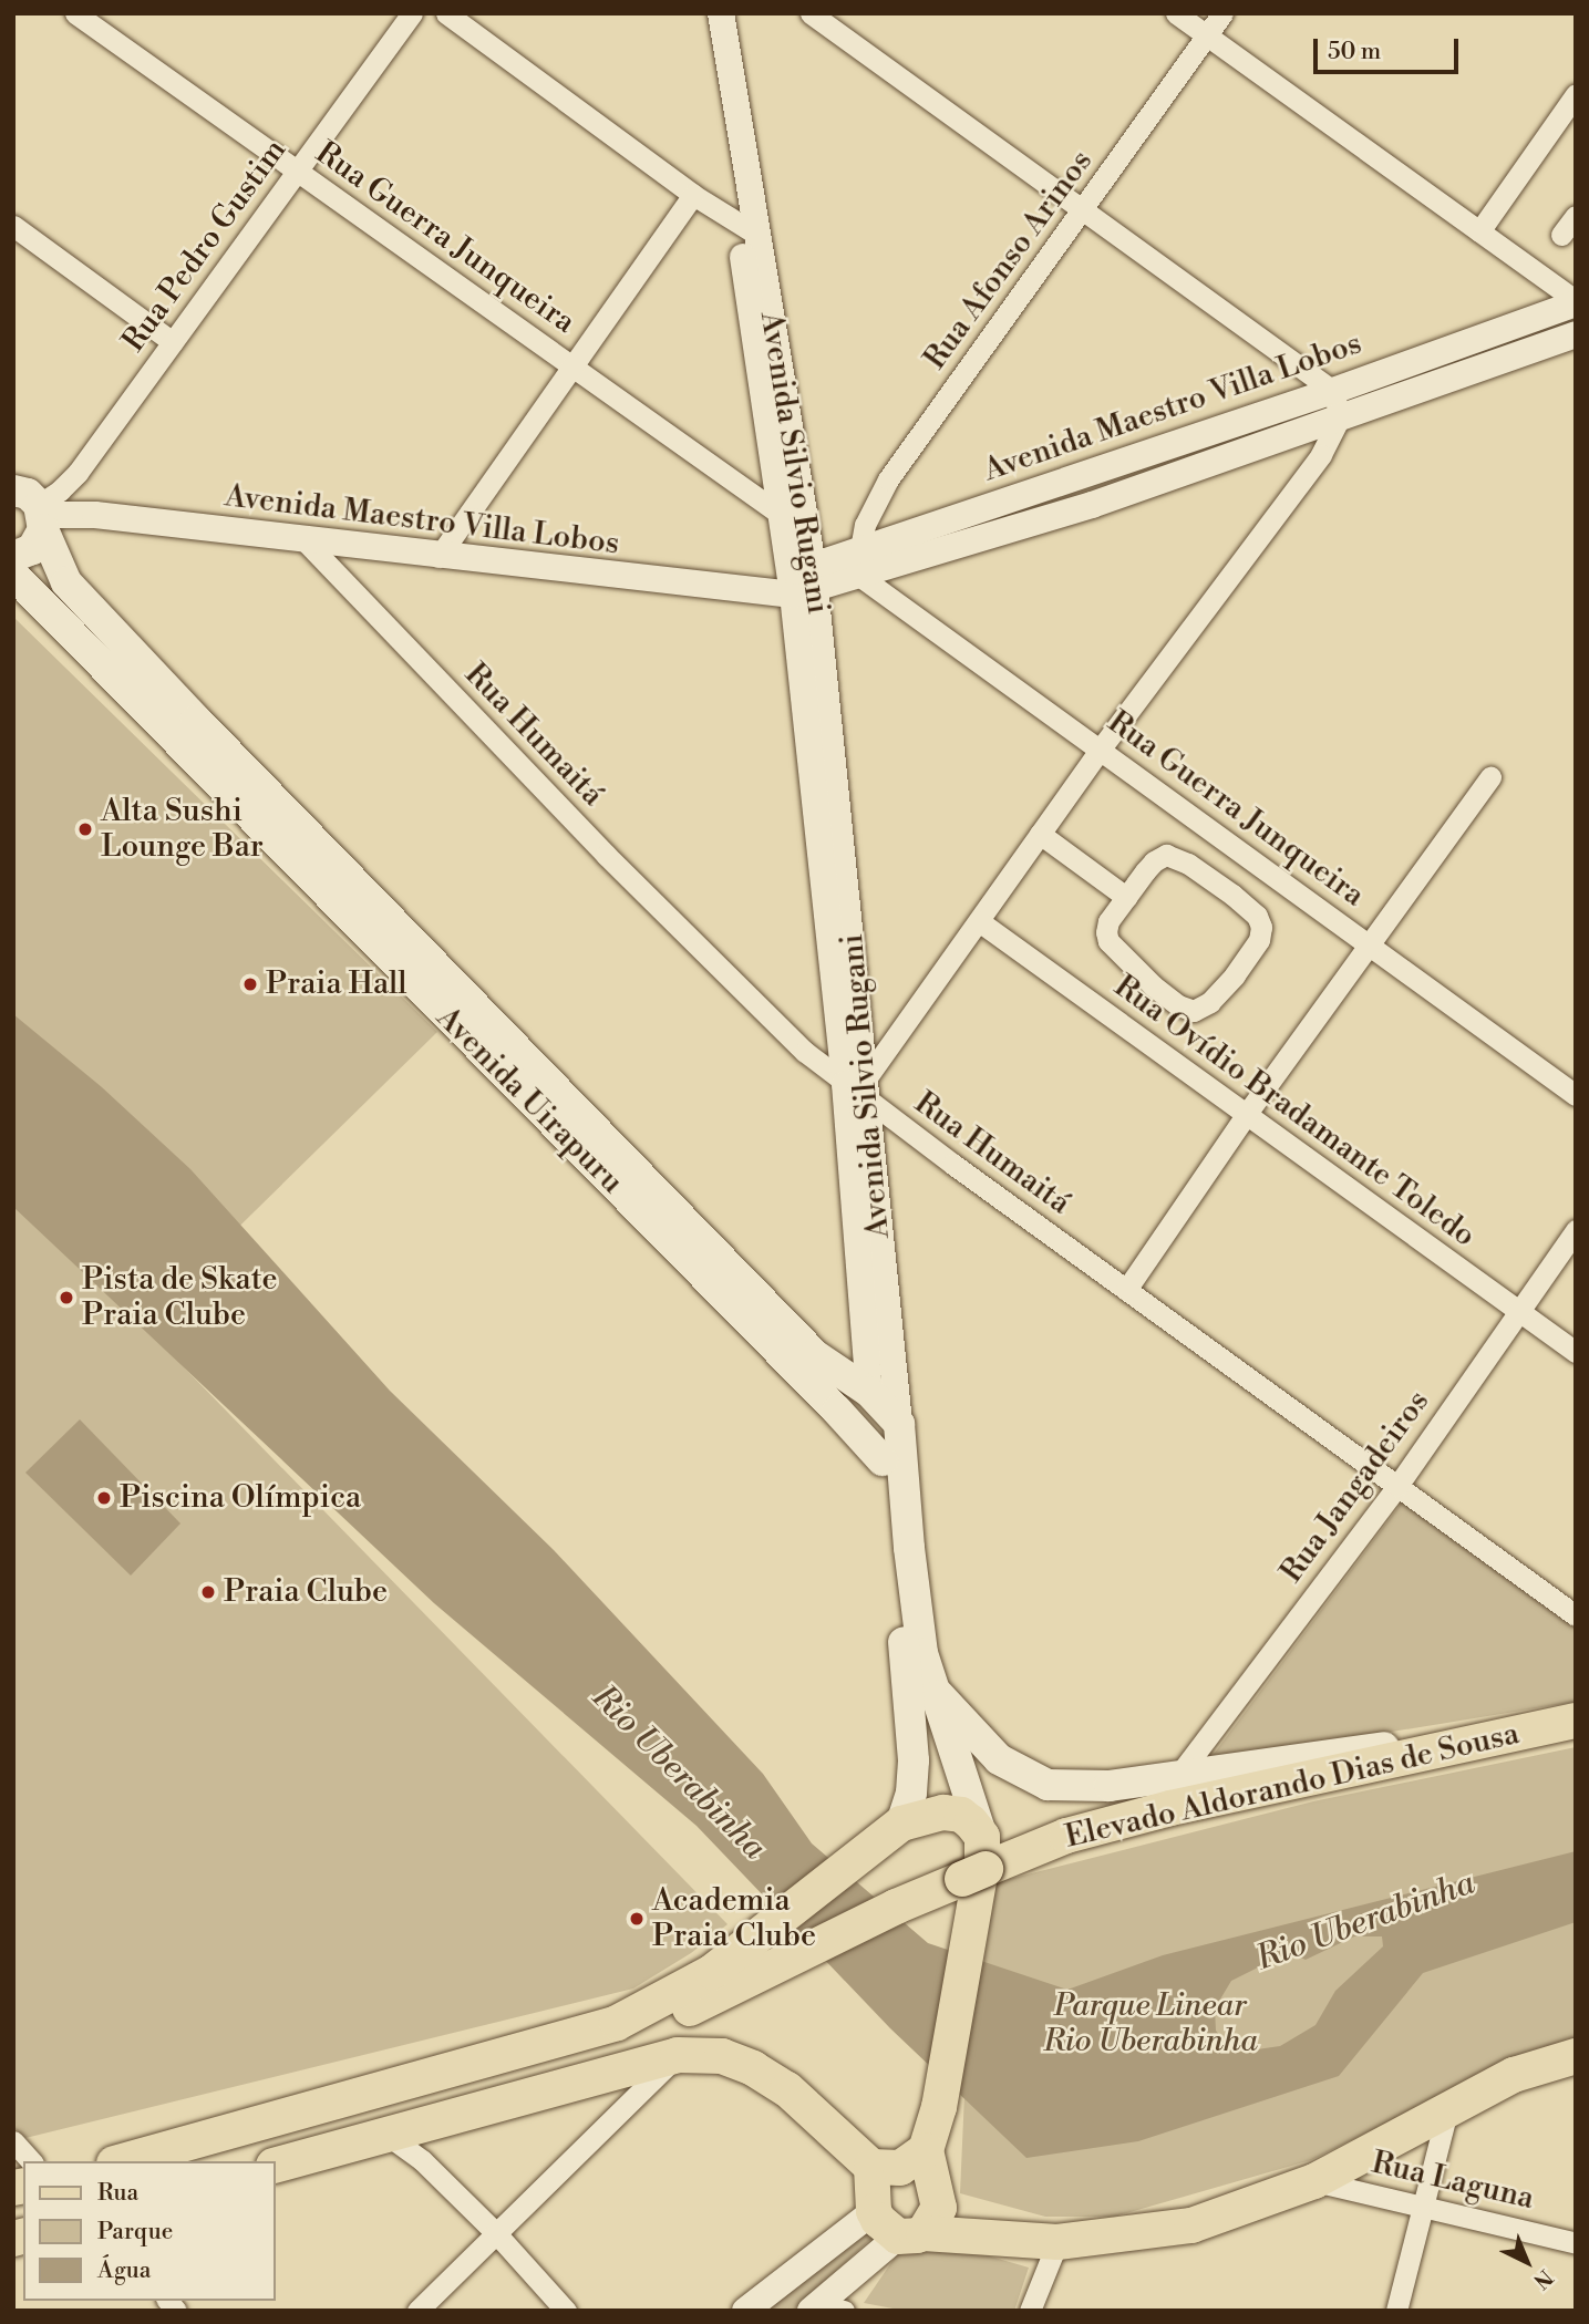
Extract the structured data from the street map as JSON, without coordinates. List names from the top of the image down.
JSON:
{
  "streets": {
    "main road": ["Avenida Silvio Rugani", "Avenida Uirapuru", "Elevado Aldorando Dias de Sousa"],
    "street": [
      "Rua Guerra Junqueira",
      "Rua Pedro Gustim",
      "Rua Afonso Arinos",
      "Avenida Maestro Villa Lobos",
      "Rua Humaitá",
      "Rua Ovídio Bradamante Toledo",
      "Rua Jangadeiros",
      "Rua Laguna"
    ]
  },
  "crossings": [
    ["Rua Guerra Junqueira", "Rua Pedro Gustim"],
    ["Rua Guerra Junqueira", "Rua Afonso Arinos"],
    ["Rua Guerra Junqueira", "Avenida Maestro Villa Lobos"],
    ["Rua Guerra Junqueira", "Avenida Silvio Rugani"],
    ["Rua Pedro Gustim", "Avenida Maestro Villa Lobos"],
    ["Rua Pedro Gustim", "Avenida Uirapuru"],
    ["Rua Afonso Arinos", "Avenida Maestro Villa Lobos"],
    ["Avenida Maestro Villa Lobos", "Avenida Silvio Rugani"],
    ["Avenida Maestro Villa Lobos", "Rua Humaitá"],
    ["Avenida Maestro Villa Lobos", "Avenida Uirapuru"],
    ["Avenida Silvio Rugani", "Rua Humaitá"],
    ["Avenida Silvio Rugani", "Avenida Uirapuru"],
    ["Avenida Silvio Rugani", "Elevado Aldorando Dias de Sousa"],
    ["Rua Humaitá", "Rua Jangadeiros"],
    ["Rua Ovídio Bradamante Toledo", "Rua Jangadeiros"]
  ],
  "water": ["Rio Uberabinha"],
  "parks": ["Parque Linear Rio Uberabinha"],
  "places": [
    "Alta Sushi Lounge Bar",
    "Praia Hall",
    "Pista de Skate Praia Clube",
    "Piscina Olímpica",
    "Praia Clube",
    "Academia Praia Clube"
  ],
  "legend": ["Rua", "Parque", "Água"],
  "scale_bar": "50 m",
  "north": "bottom right"
}
